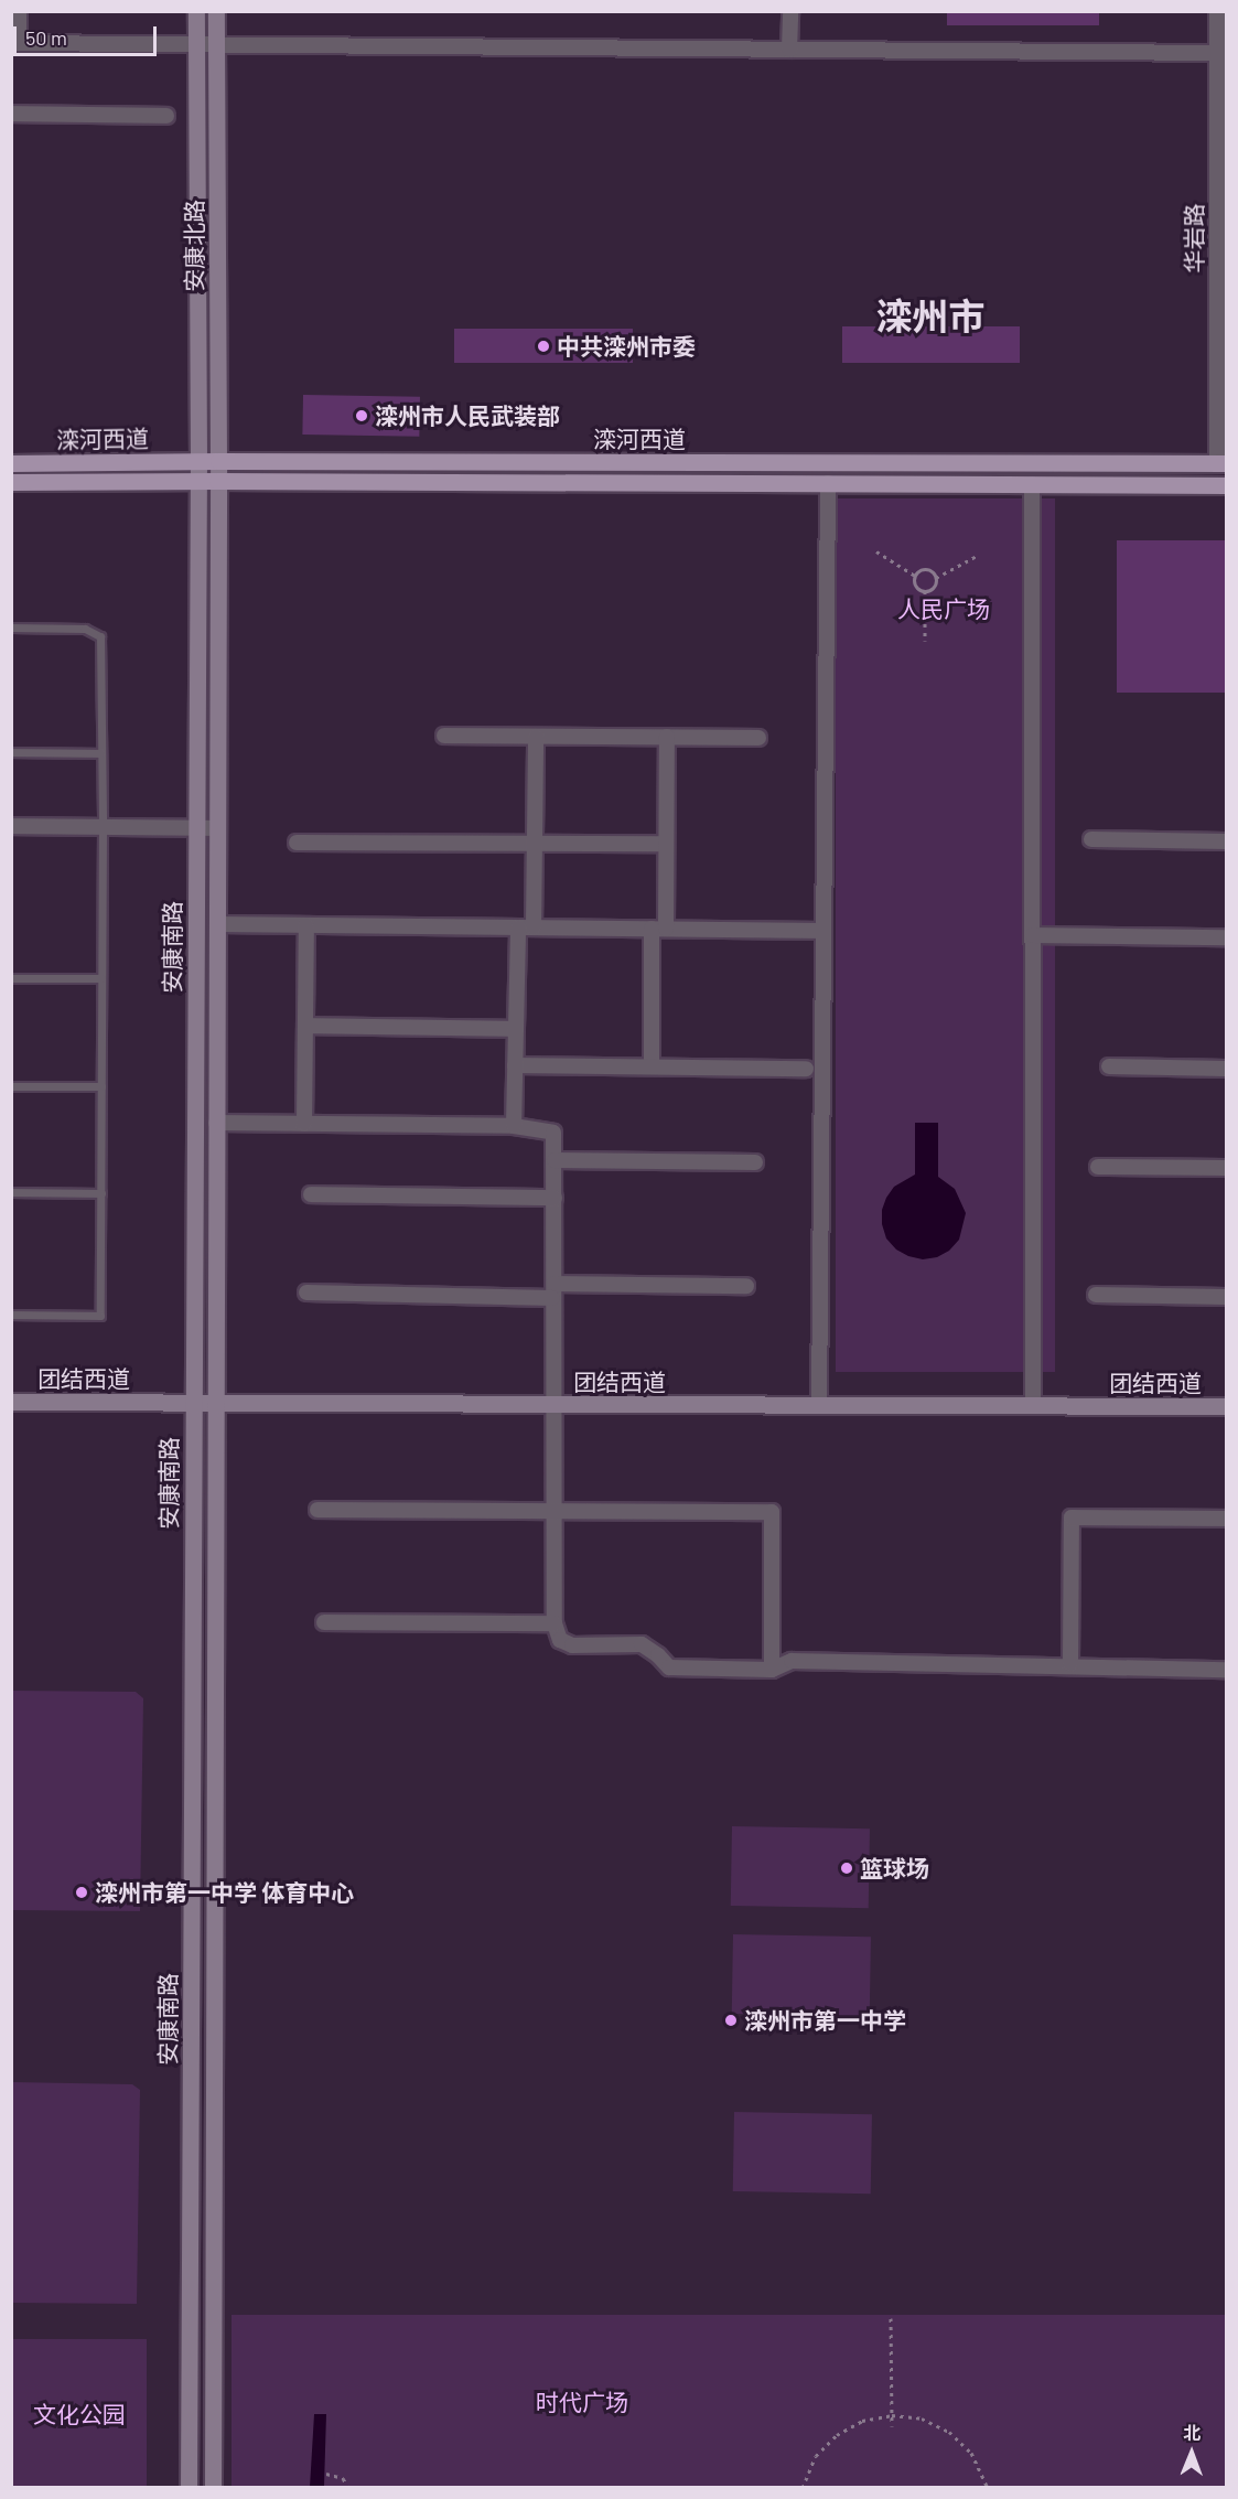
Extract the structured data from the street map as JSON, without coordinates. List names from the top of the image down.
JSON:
{
  "streets": {
    "main road": [
      "安康北路",
      "滦河西道",
      "安康南路",
      "团结西道"
    ],
    "street": ["华岩路"]
  },
  "crossings": [
    ["华岩路", "滦河西道"],
    ["安康北路", "滦河西道"],
    ["安康北路", "安康南路"],
    ["滦河西道", "安康南路"],
    ["安康南路", "团结西道"]
  ],
  "districts": ["滦州市"],
  "parks": ["人民广场", "时代广场", "文化公园"],
  "places": [
    "中共滦州市委",
    "滦州市人民武装部",
    "篮球场",
    "滦州市第一中学 体育中心",
    "滦州市第一中学"
  ],
  "scale_bar": "50 m",
  "north": "top"
}
